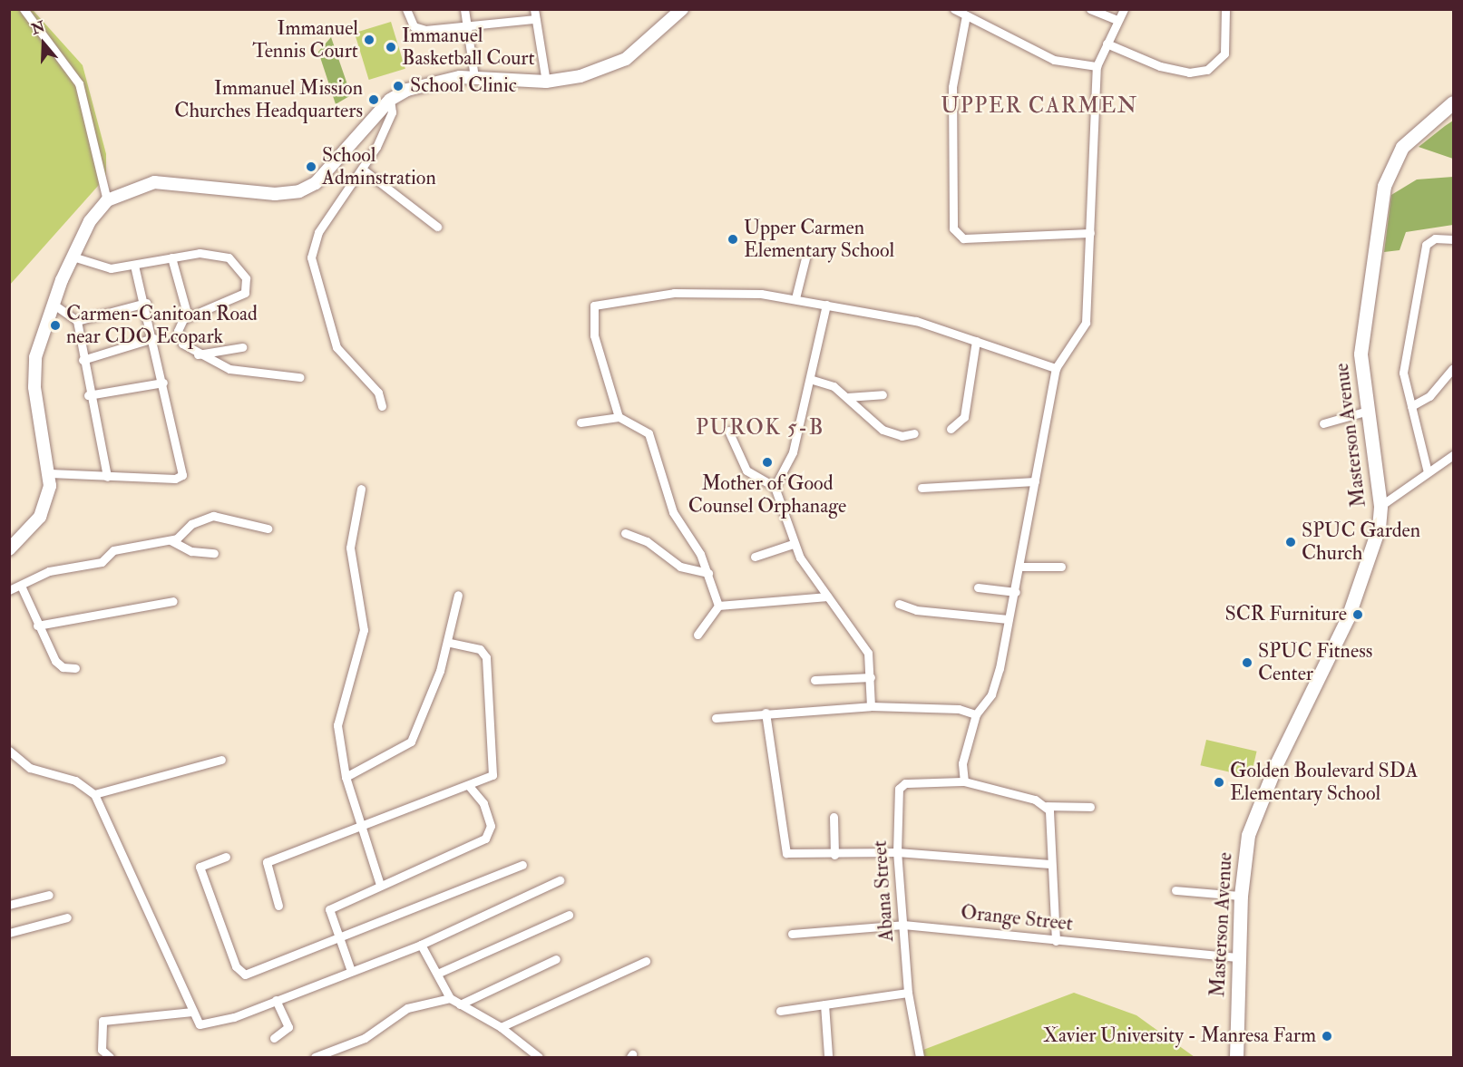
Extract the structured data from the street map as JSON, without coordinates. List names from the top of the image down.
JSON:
{
  "streets": {
    "main road": ["Masterson Avenue"],
    "street": ["Abana Street", "Orange Street"]
  },
  "crossings": [
    ["Masterson Avenue", "Orange Street"],
    ["Abana Street", "Orange Street"]
  ],
  "districts": ["UPPER CARMEN", "PUROK 5-B"],
  "places": [
    "Immanuel Tennis Court",
    "Immanuel Basketball Court",
    "School Clinic",
    "Immanuel Mission Churches Headquarters",
    "School Adminstration",
    "Upper Carmen Elementary School",
    "Carmen-Canitoan Road near CDO Ecopark",
    "Mother of Good Counsel Orphanage",
    "SPUC Garden Church",
    "SCR Furniture",
    "SPUC Fitness Center",
    "Golden Boulevard SDA Elementary School",
    "Xavier University - Manresa Farm"
  ],
  "north": "top"
}
